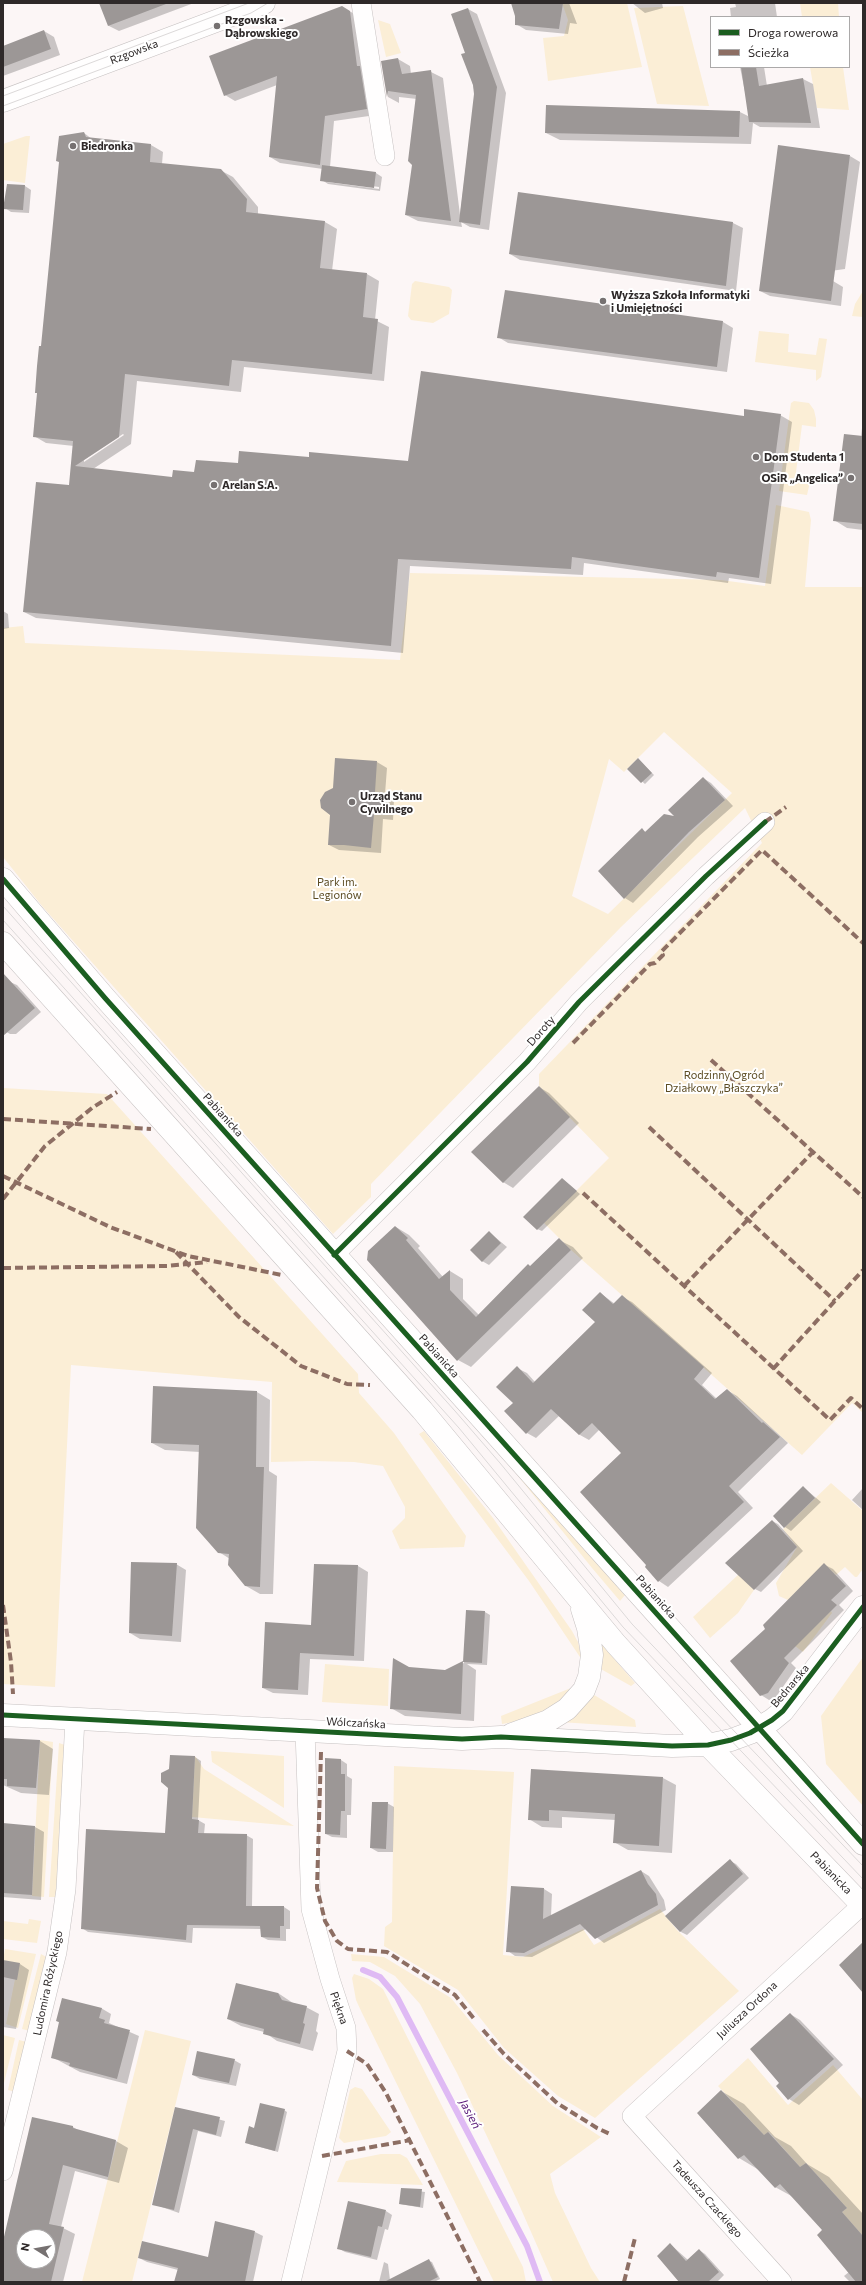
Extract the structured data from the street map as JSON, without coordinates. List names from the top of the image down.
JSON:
{
  "streets": {
    "street": [
      "Rzgowska",
      "Doroty",
      "Pabianicka",
      "Bednarska",
      "Wólczańska",
      "Ludomira Różyckiego",
      "Piękna",
      "Juliusza Ordona",
      "Tadeusza Czackiego"
    ]
  },
  "crossings": [
    ["Doroty", "Pabianicka"],
    ["Pabianicka", "Bednarska"],
    ["Pabianicka", "Wólczańska"],
    ["Pabianicka", "Juliusza Ordona"],
    ["Bednarska", "Wólczańska"],
    ["Wólczańska", "Ludomira Różyckiego"],
    ["Wólczańska", "Piękna"],
    ["Juliusza Ordona", "Tadeusza Czackiego"]
  ],
  "water": ["Jasień"],
  "parks": ["Park im. Legionów", "Rodzinny Ogród Działkowy „Błaszczyka”"],
  "places": [
    "Rzgowska - Dąbrowskiego",
    "Biedronka",
    "Wyższa Szkoła Informatyki i Umiejętności",
    "Dom Studenta 1",
    "OSiR „Angelica”",
    "Arelan S.A.",
    "Urząd Stanu Cywilnego"
  ],
  "legend": ["Droga rowerowa", "Ścieżka"],
  "north": "left"
}
